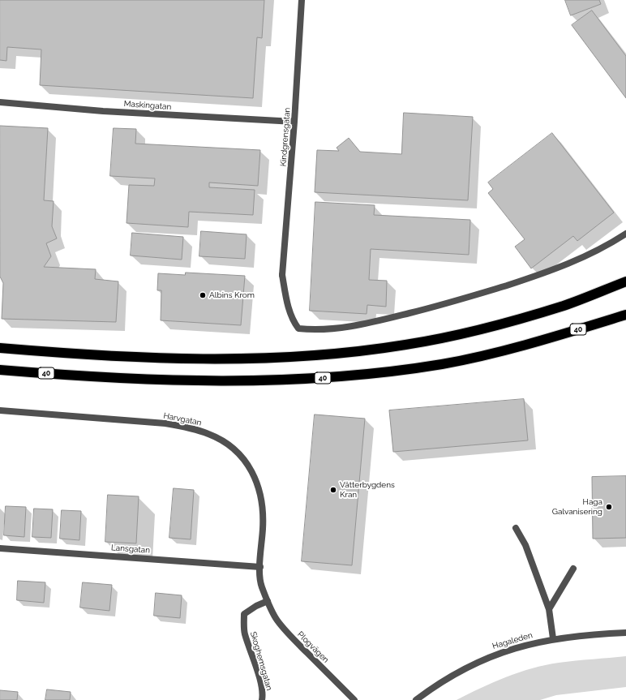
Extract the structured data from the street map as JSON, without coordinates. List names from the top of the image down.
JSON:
{
  "streets": {
    "highway": ["40"],
    "street": [
      "Maskingatan",
      "Kindgrensgatan",
      "Harvgatan",
      "Lansgatan",
      "Hagaleden",
      "Plogvägen",
      "Skoghemsgatan"
    ]
  },
  "crossings": [
    ["Maskingatan", "Kindgrensgatan"],
    ["Harvgatan", "Lansgatan"],
    ["Harvgatan", "Plogvägen"],
    ["Harvgatan", "Skoghemsgatan"],
    ["Plogvägen", "Skoghemsgatan"]
  ],
  "places": ["Albins Krom", "Vätterbygdens Kran", "Haga Galvanisering"]
}
